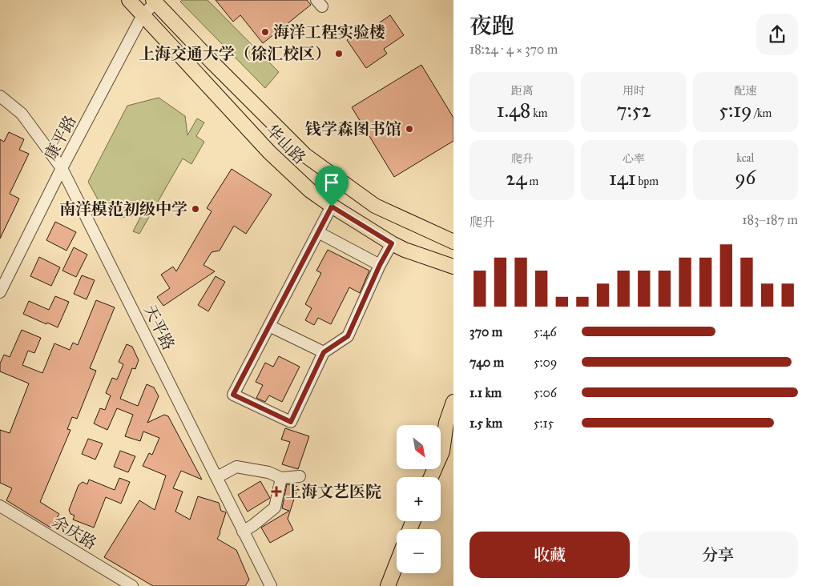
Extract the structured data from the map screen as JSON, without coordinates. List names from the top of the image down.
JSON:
{
  "streets": {
    "main road": ["华山路"],
    "street": ["康平路", "天平路", "余庆路"]
  },
  "crossings": [
    ["康平路", "华山路"],
    ["康平路", "天平路"]
  ],
  "places": {
    "other": [
      "海洋工程实验楼",
      "上海交通大学（徐汇校区）",
      "钱学森图书馆",
      "南洋模范初级中学"
    ],
    "health": ["上海文艺医院"]
  },
  "north": "bottom right",
  "page": {
    "heading": ["夜跑", "18:24 · 4 × 370 m"],
    "stats": [
      ["距离", "1.48 km"],
      ["用时", "7:52"],
      ["配速", "5:19 /km"],
      ["爬升", "24 m"],
      ["心率", "141 bpm"],
      ["kcal", "96"]
    ],
    "chart": ["爬升", "183–187 m"],
    "list": [
      {
        "name": "370 m",
        "note": "5:46"
      },
      {
        "name": "740 m",
        "note": "5:09"
      },
      {
        "name": "1.1 km",
        "note": "5:06"
      },
      {
        "name": "1.5 km",
        "note": "5:15"
      }
    ],
    "map_buttons": ["+", "−"],
    "buttons": ["收藏", "分享"]
  }
}
